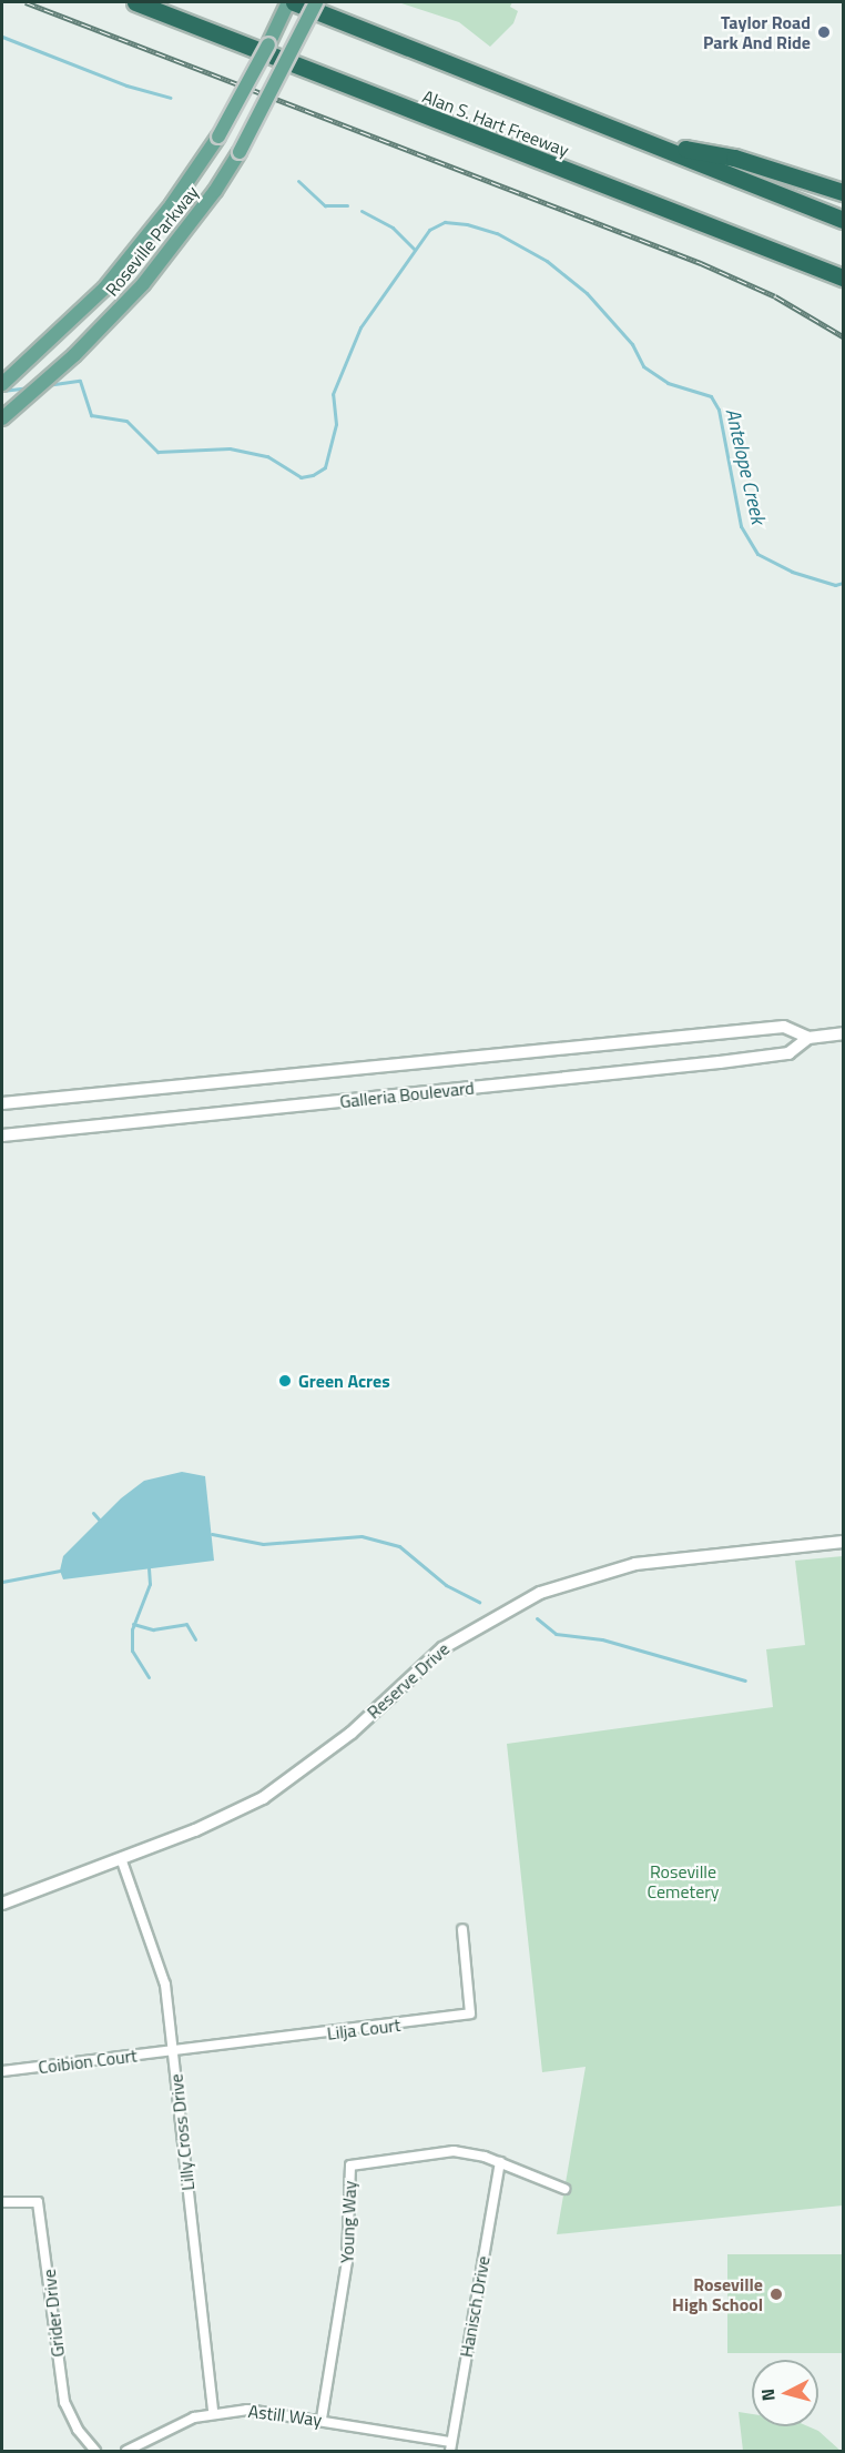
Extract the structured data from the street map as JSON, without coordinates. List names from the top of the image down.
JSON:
{
  "streets": {
    "highway": ["Alan S. Hart Freeway"],
    "main road": ["Roseville Parkway", "Galleria Boulevard", "Reserve Drive"],
    "street": [
      "Lilja Court",
      "Coibion Court",
      "Lilly Cross Drive",
      "Young Way",
      "Hanisch Drive",
      "Grider Drive",
      "Astill Way"
    ]
  },
  "crossings": [
    ["Reserve Drive", "Lilly Cross Drive"],
    ["Lilja Court", "Coibion Court"],
    ["Lilja Court", "Lilly Cross Drive"],
    ["Coibion Court", "Lilly Cross Drive"],
    ["Lilly Cross Drive", "Astill Way"],
    ["Young Way", "Hanisch Drive"],
    ["Young Way", "Astill Way"],
    ["Hanisch Drive", "Astill Way"]
  ],
  "water": ["Antelope Creek"],
  "parks": ["Roseville Cemetery"],
  "places": ["Taylor Road Park And Ride", "Green Acres", "Roseville High School"],
  "north": "left"
}
